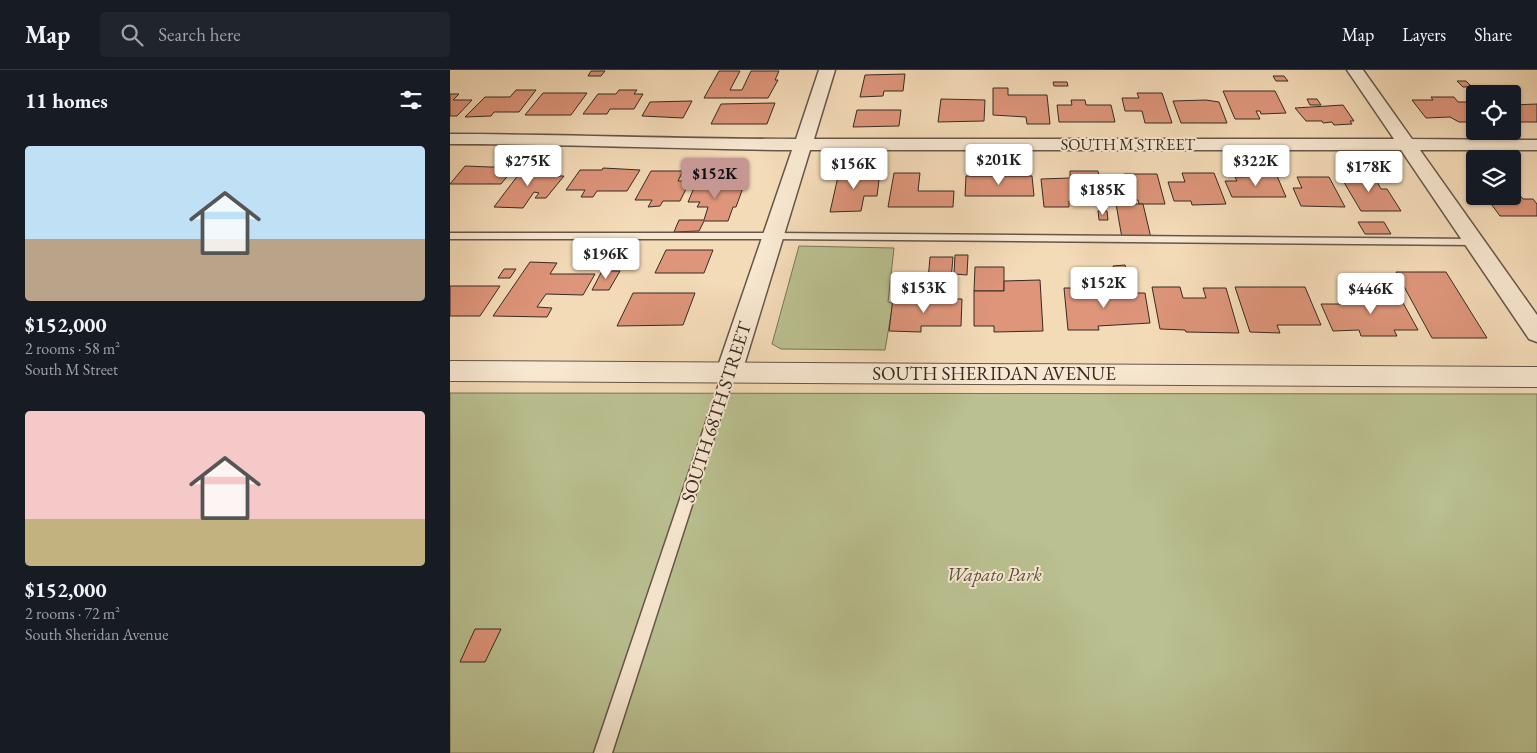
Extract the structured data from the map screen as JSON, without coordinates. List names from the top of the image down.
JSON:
{
  "streets": {
    "street": ["SOUTH M STREET", "SOUTH SHERIDAN AVENUE", "SOUTH 68TH STREET"]
  },
  "crossings": [
    ["SOUTH M STREET", "SOUTH 68TH STREET"],
    ["SOUTH SHERIDAN AVENUE", "SOUTH 68TH STREET"]
  ],
  "parks": ["Wapato Park"],
  "page": {
    "header": "Map",
    "search": "Search here",
    "nav": ["Map", "Layers", "Share"],
    "heading": "11 homes",
    "list": [
      {
        "name": "$152,000",
        "note": "2 rooms · 58 m² · South M Street"
      },
      {
        "name": "$152,000",
        "note": "2 rooms · 72 m² · South Sheridan Avenue"
      }
    ],
    "price": [
      "$201K",
      "$275K",
      "$322K",
      "$156K",
      "$178K",
      "$152K",
      "$185K",
      "$196K",
      "$152K",
      "$153K",
      "$446K"
    ]
  }
}
